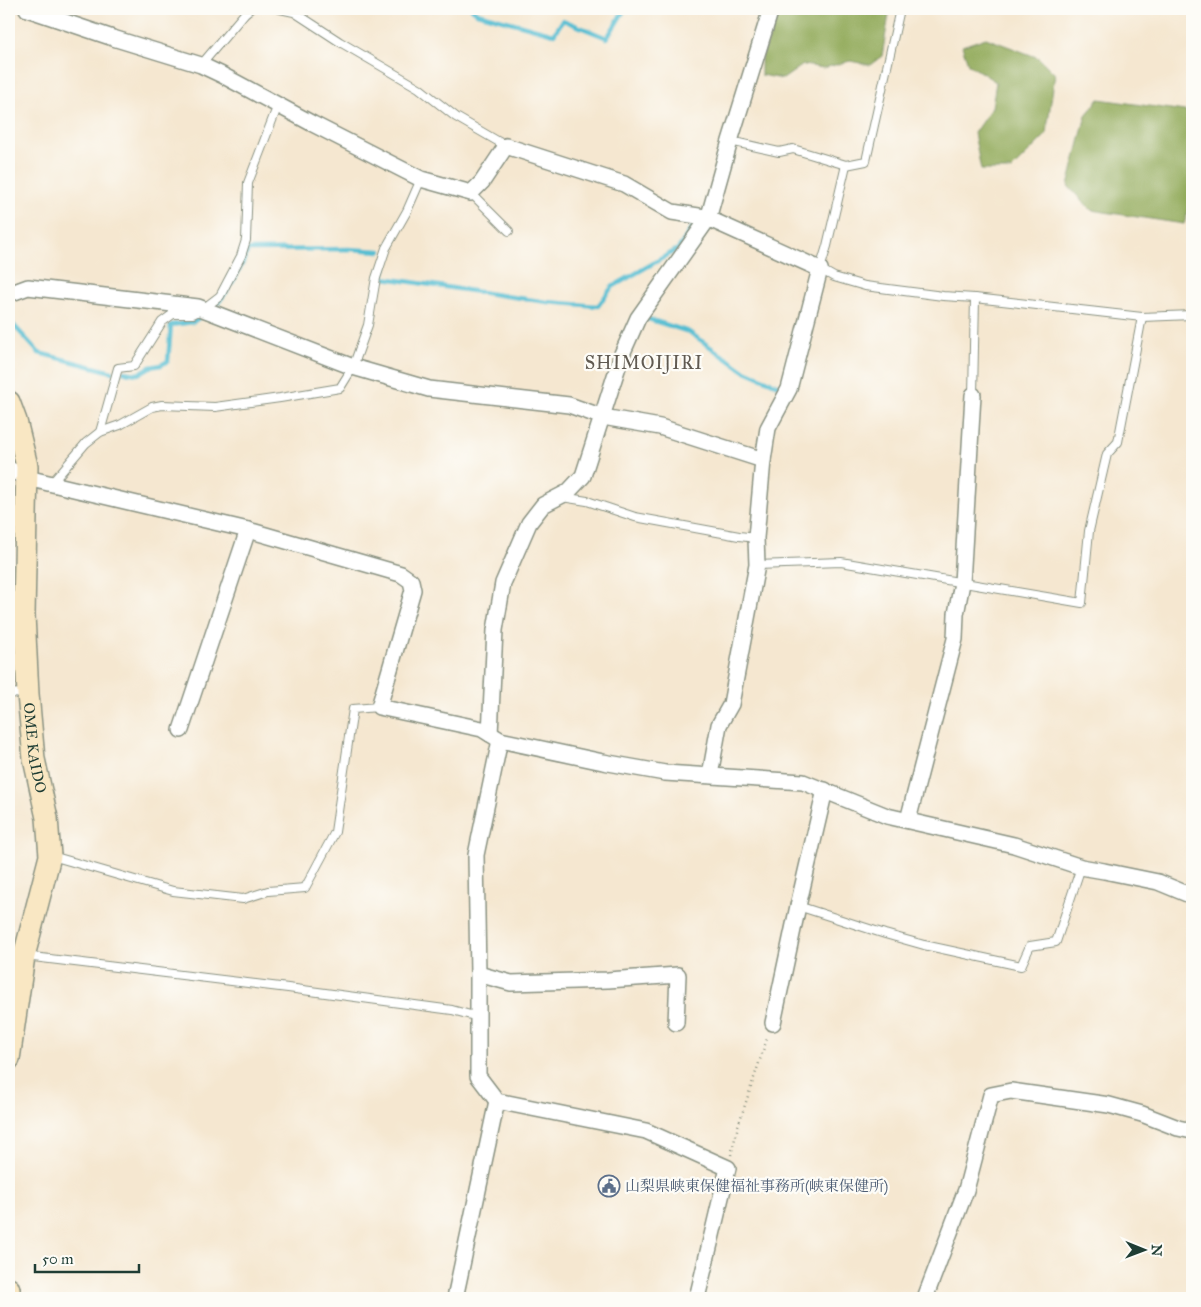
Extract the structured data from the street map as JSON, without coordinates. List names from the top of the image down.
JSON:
{
  "streets": {
    "main road": ["OME KAIDO"]
  },
  "districts": ["SHIMOIJIRI"],
  "places": {
    "public building": ["山梨県峡東保健福祉事務所(峡東保健所)"]
  },
  "scale_bar": "50 m",
  "north": "right"
}
